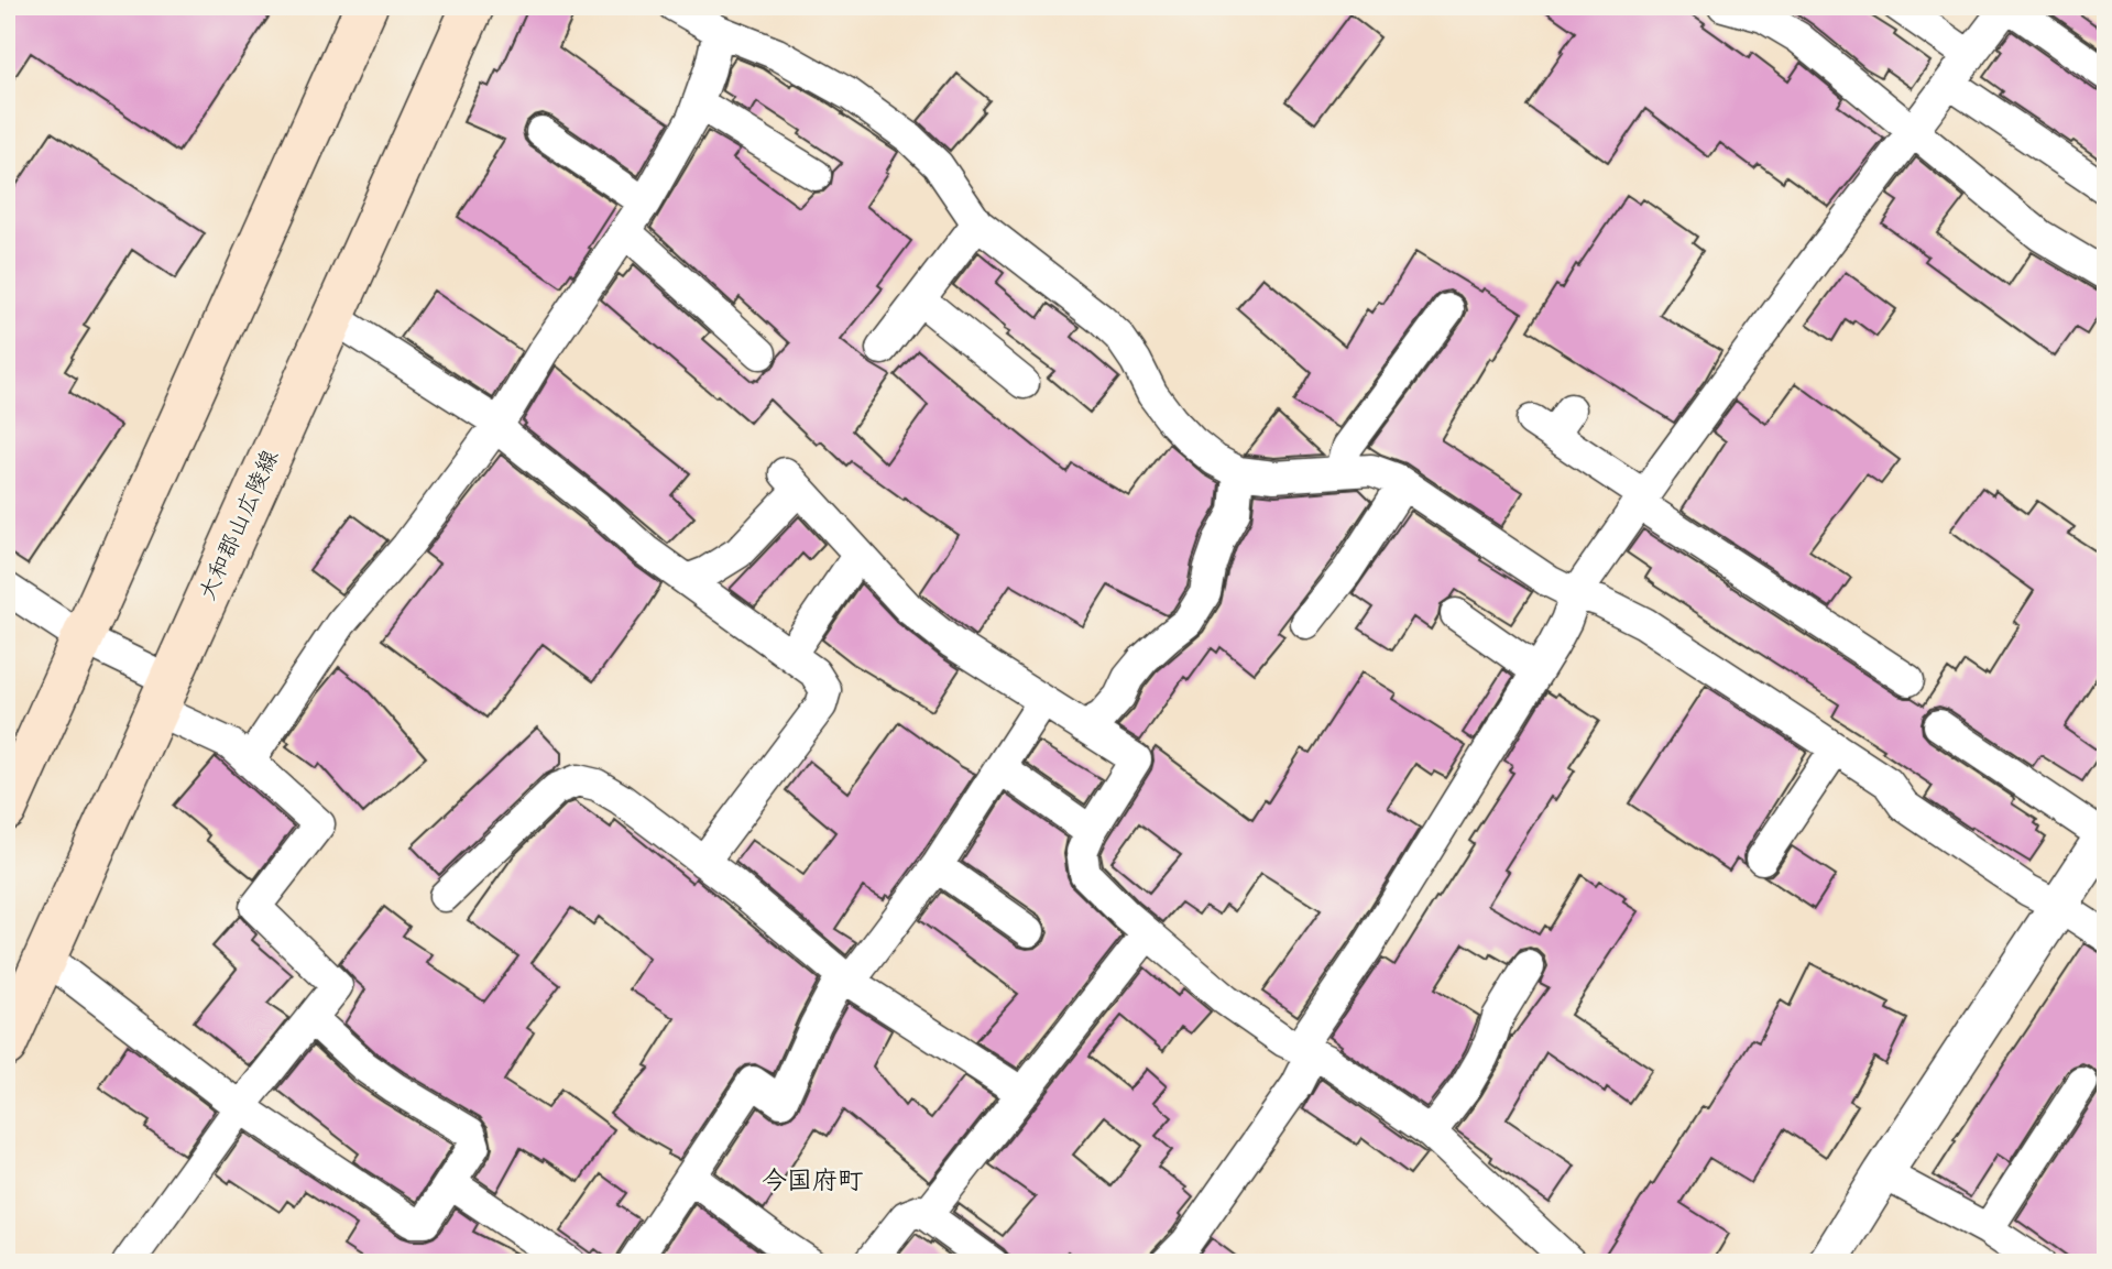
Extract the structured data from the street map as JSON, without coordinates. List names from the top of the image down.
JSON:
{
  "streets": {
    "main road": ["大和郡山広陵線"]
  },
  "districts": ["今国府町"]
}
